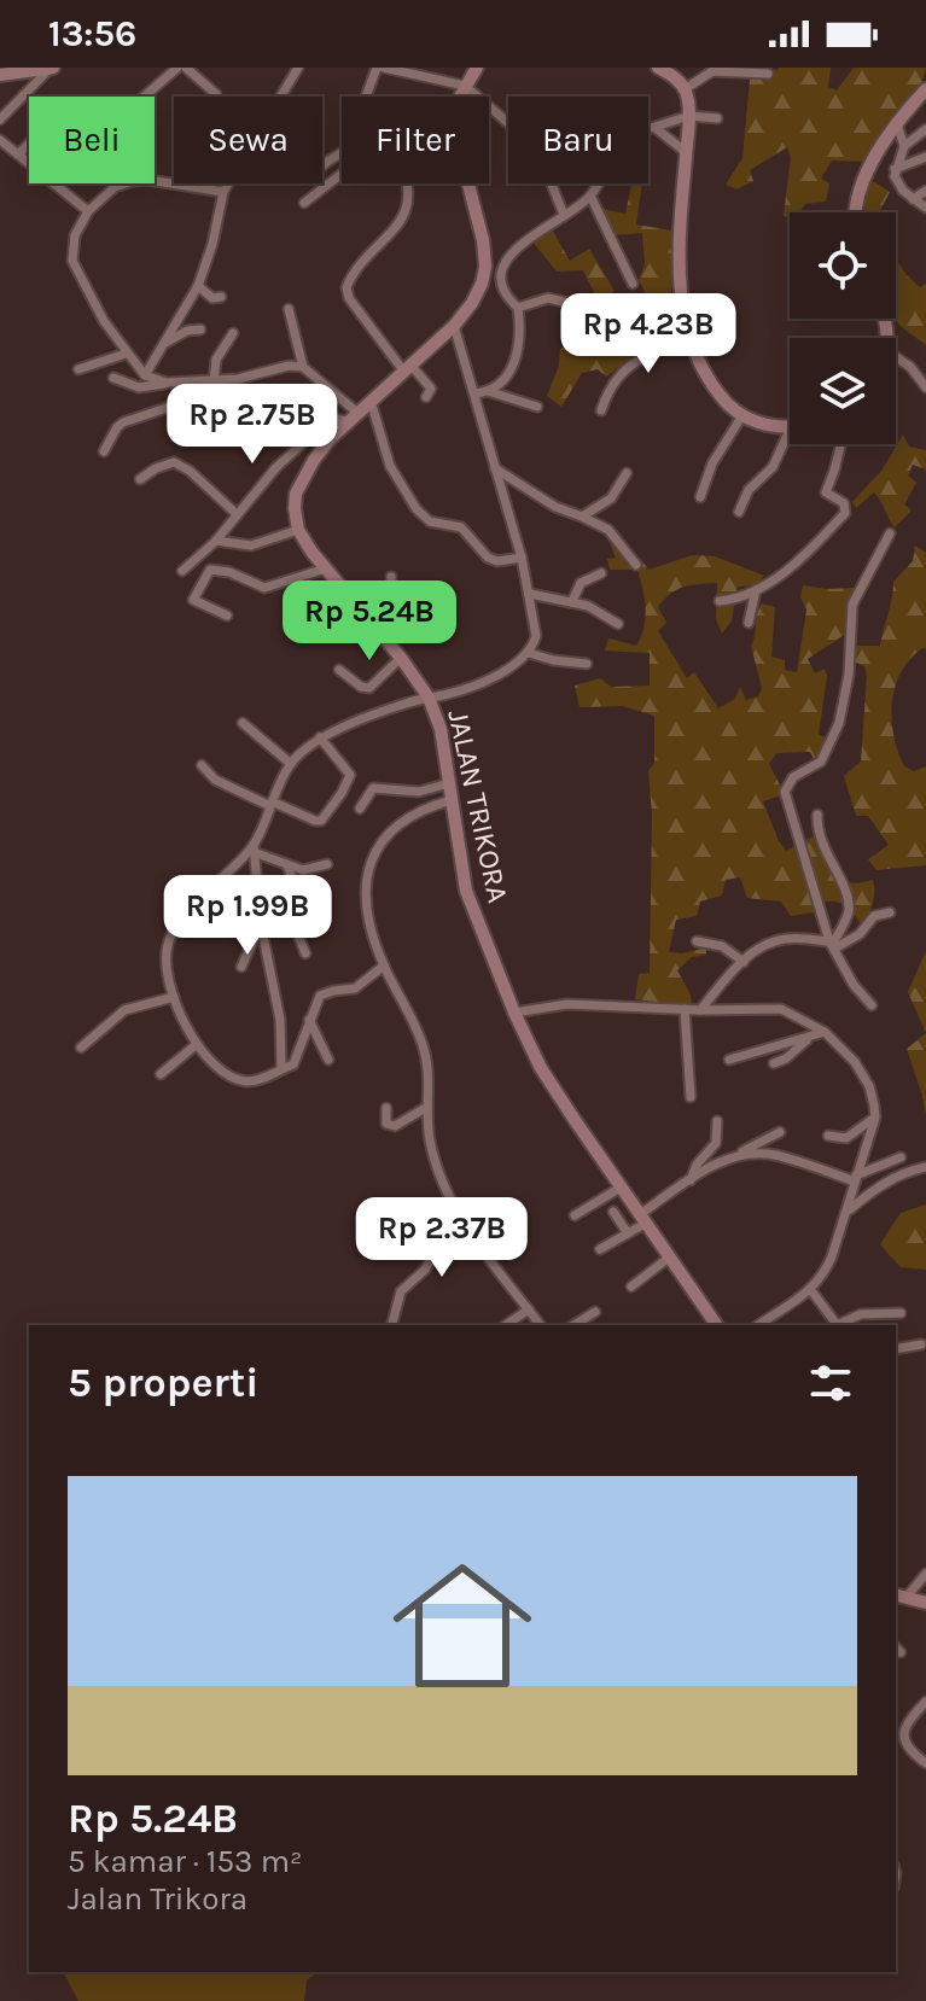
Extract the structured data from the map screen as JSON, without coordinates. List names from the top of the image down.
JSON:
{
  "streets": {
    "street": ["JALAN TRIKORA"]
  },
  "page": {
    "status": "13:56",
    "chip": [
      "Beli",
      "Sewa",
      "Filter",
      "Baru"
    ],
    "price": [
      "Rp 4.23B",
      "Rp 2.75B",
      "Rp 5.24B",
      "Rp 1.99B",
      "Rp 2.37B"
    ],
    "heading": "5 properti",
    "list": [
      {
        "name": "Rp 5.24B",
        "note": "5 kamar · 153 m² · Jalan Trikora"
      }
    ]
  }
}
